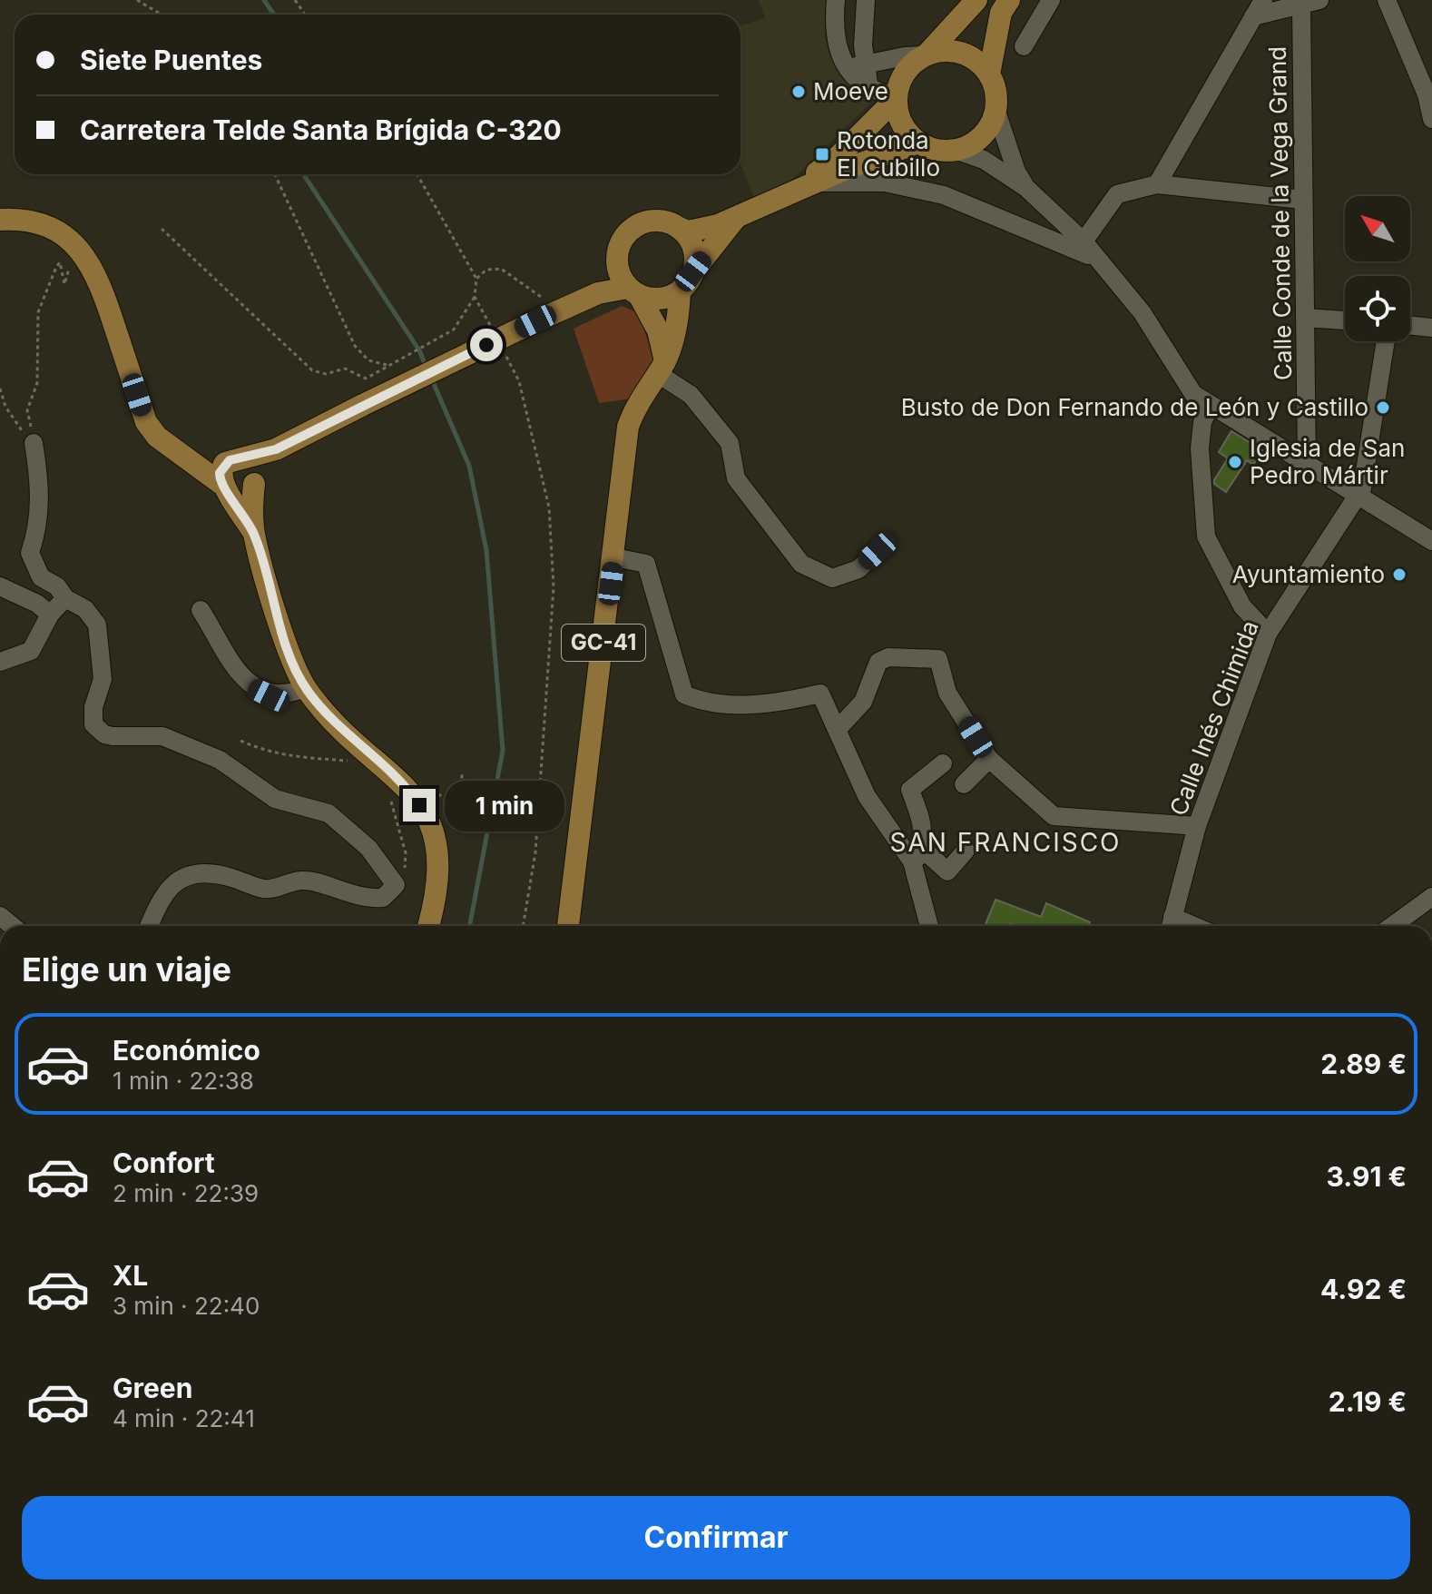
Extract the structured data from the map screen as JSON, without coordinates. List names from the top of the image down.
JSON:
{
  "streets": {
    "main road": ["GC-41"],
    "street": ["Calle Conde de la Vega Grand", "Calle Inés Chimida"]
  },
  "districts": ["SAN FRANCISCO"],
  "places": {
    "other": [
      "Moeve",
      "Busto de Don Fernando de León y Castillo",
      "Iglesia de San Pedro Mártir",
      "Ayuntamiento"
    ],
    "transit": ["Rotonda El Cubillo"]
  },
  "north": "top left",
  "page": {
    "banner": ["Siete Puentes", "Carretera Telde Santa Brígida C-320"],
    "bubble": "1 min",
    "heading": "Elige un viaje",
    "list": [
      {
        "name": "Económico",
        "note": "1 min · 22:38",
        "value": "2.89 €"
      },
      {
        "name": "Confort",
        "note": "2 min · 22:39",
        "value": "3.91 €"
      },
      {
        "name": "XL",
        "note": "3 min · 22:40",
        "value": "4.92 €"
      },
      {
        "name": "Green",
        "note": "4 min · 22:41",
        "value": "2.19 €"
      }
    ],
    "buttons": "Confirmar"
  }
}
